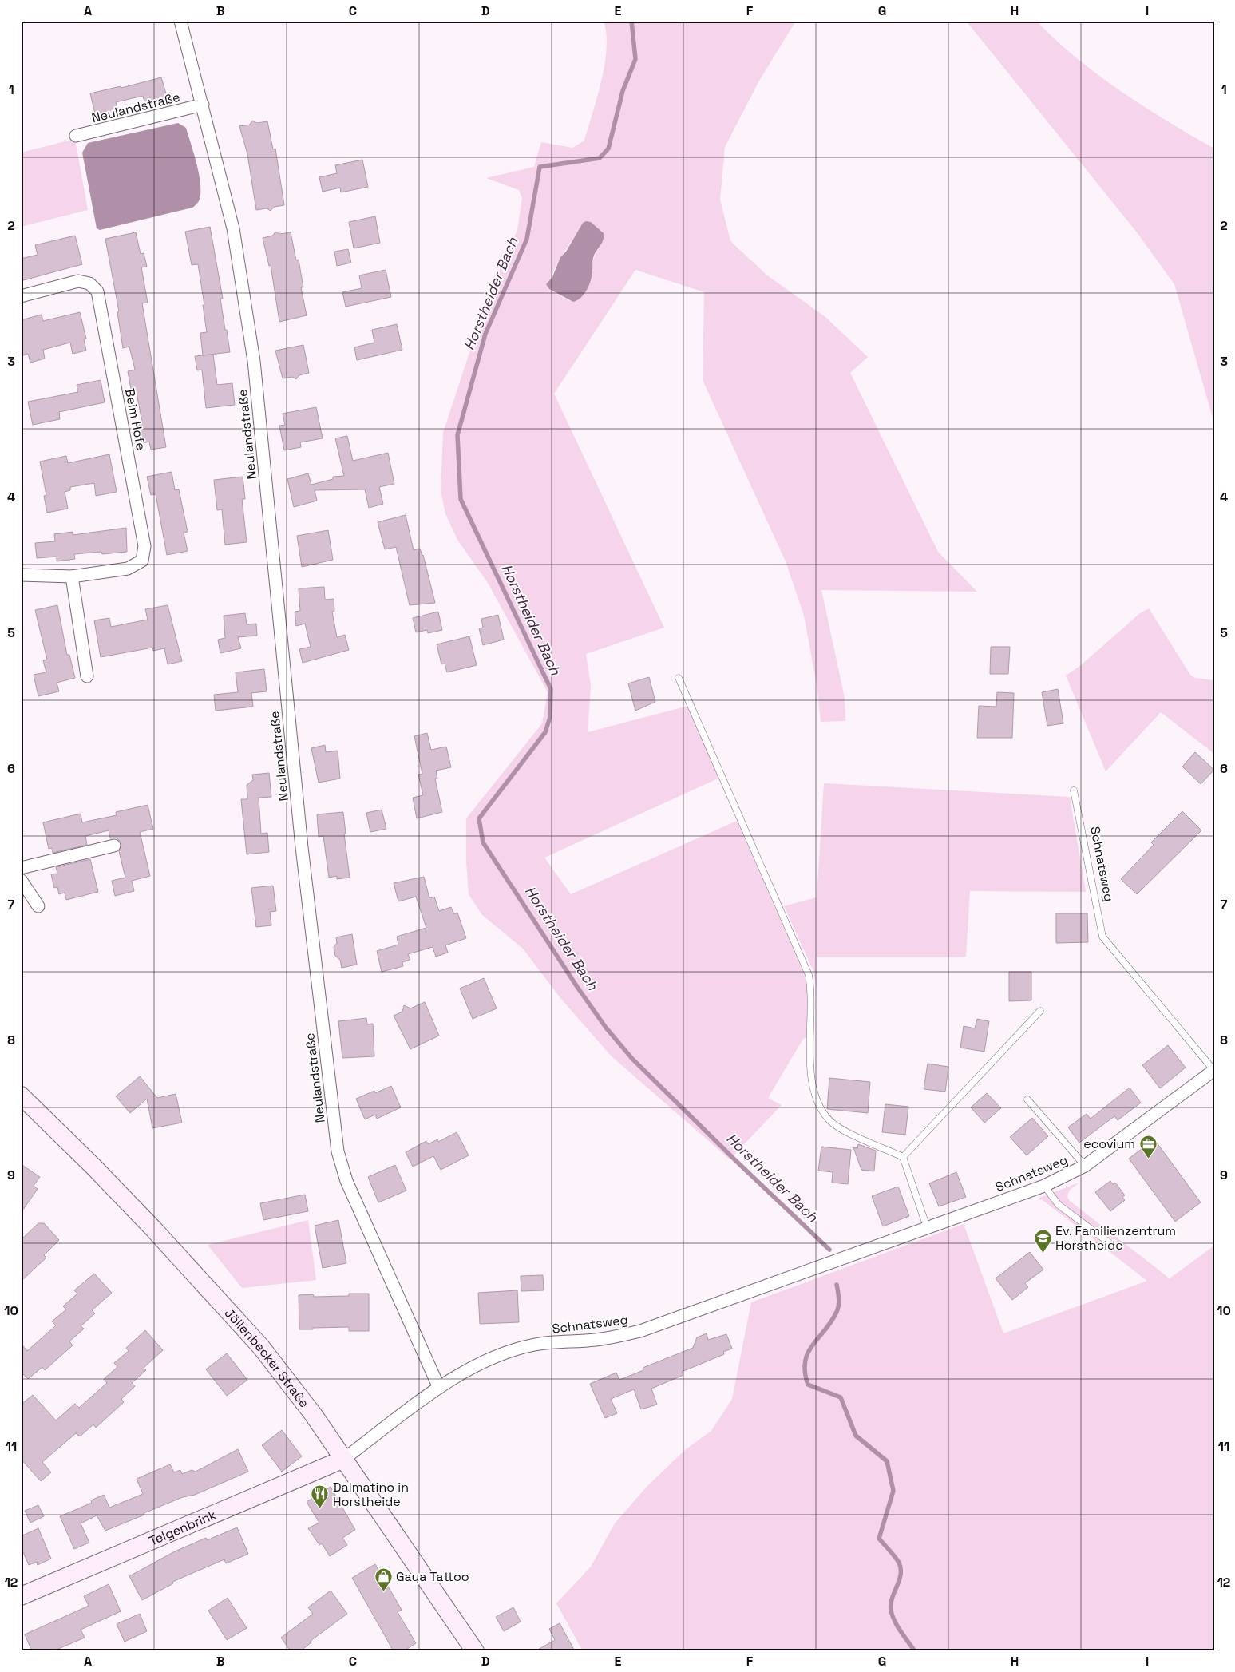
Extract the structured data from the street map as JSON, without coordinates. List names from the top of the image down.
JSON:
{
  "streets": {
    "main road": ["Jöllenbecker Straße", "Telgenbrink"],
    "street": ["Neulandstraße", "Beim Hofe", "Schnatsweg"]
  },
  "crossings": [
    ["Neulandstraße", "Schnatsweg"],
    ["Schnatsweg", "Jöllenbecker Straße"],
    ["Schnatsweg", "Telgenbrink"],
    ["Jöllenbecker Straße", "Telgenbrink"]
  ],
  "water": ["Horstheider Bach"],
  "places": {
    "office": ["ecovium"],
    "school or university": ["Ev. Familienzentrum Horstheide"],
    "restaurant": ["Dalmatino in Horstheide"],
    "shop": ["Gaya Tattoo"]
  },
  "grid": {
    "columns": [
      "A",
      "B",
      "C",
      "D",
      "E",
      "F",
      "G",
      "H",
      "I"
    ],
    "rows": [
      "1",
      "2",
      "3",
      "4",
      "5",
      "6",
      "7",
      "8",
      "9",
      "10",
      "11",
      "12"
    ]
  }
}
